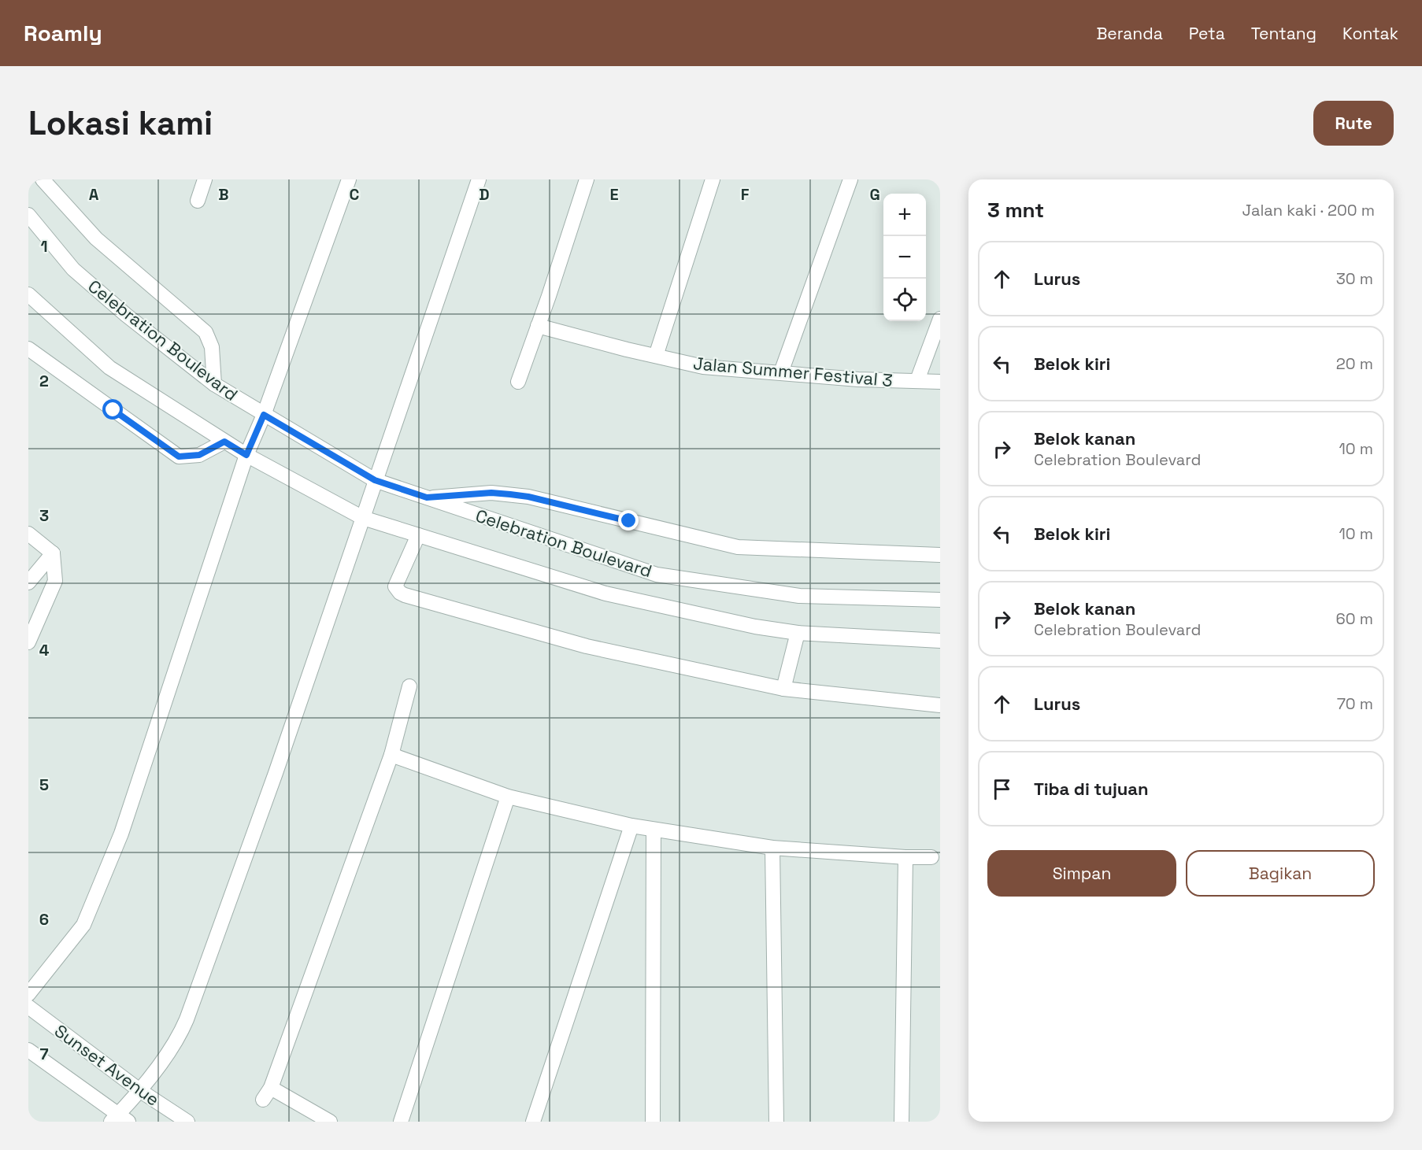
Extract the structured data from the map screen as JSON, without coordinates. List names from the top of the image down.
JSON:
{
  "streets": {
    "street": ["Celebration Boulevard", "Jalan Summer Festival 3", "Sunset Avenue"]
  },
  "page": {
    "header": "Roamly",
    "nav": [
      "Beranda",
      "Peta",
      "Tentang",
      "Kontak"
    ],
    "buttons": [
      "Rute",
      ["Simpan", "Bagikan"]
    ],
    "title": "Lokasi kami",
    "heading": ["3 mnt", "Jalan kaki · 200 m"],
    "map_buttons": ["+", "−"],
    "list": [
      ["Lurus", "30 m"],
      ["Belok kiri", "20 m"],
      ["Belok kanan", "Celebration Boulevard", "10 m"],
      ["Belok kiri", "10 m"],
      ["Belok kanan", "Celebration Boulevard", "60 m"],
      ["Lurus", "70 m"],
      "Tiba di tujuan"
    ]
  },
  "grid": {
    "columns": [
      "A",
      "B",
      "C",
      "D",
      "E",
      "F",
      "G"
    ],
    "rows": [
      "1",
      "2",
      "3",
      "4",
      "5",
      "6",
      "7"
    ]
  }
}
